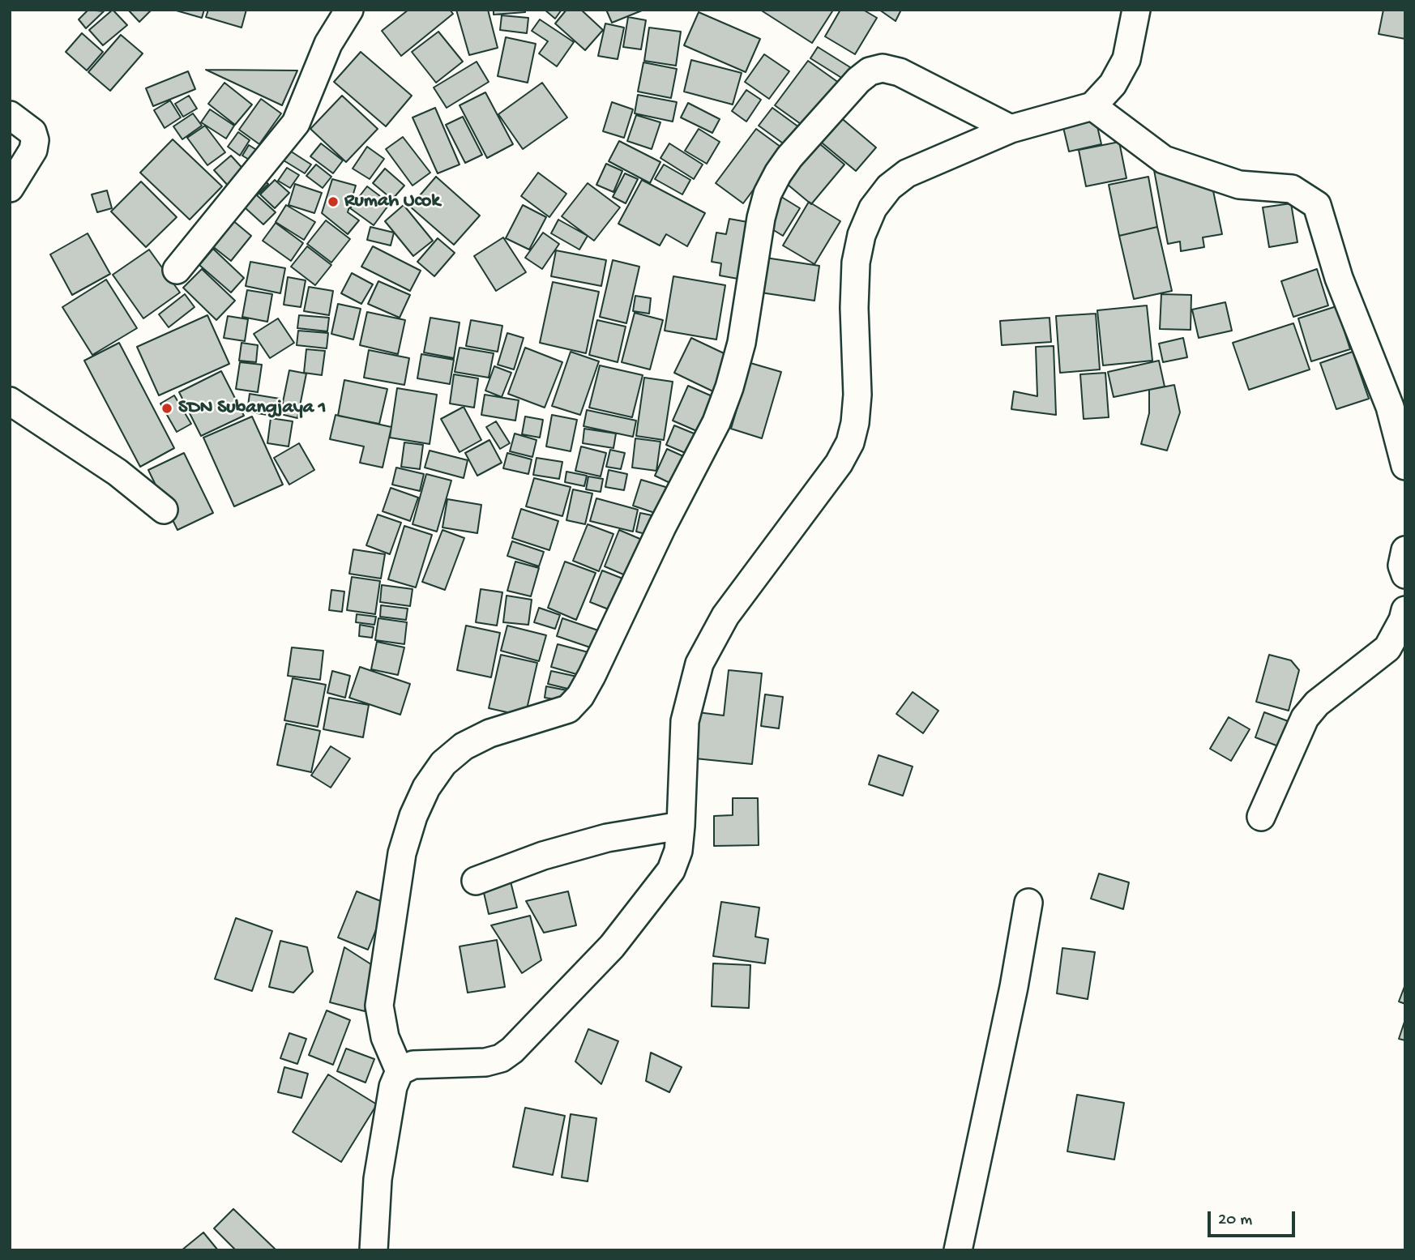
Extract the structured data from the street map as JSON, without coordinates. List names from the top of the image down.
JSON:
{
  "places": ["Rumah Ucok", "SDN Subangjaya 1"],
  "scale_bar": "20 m"
}
